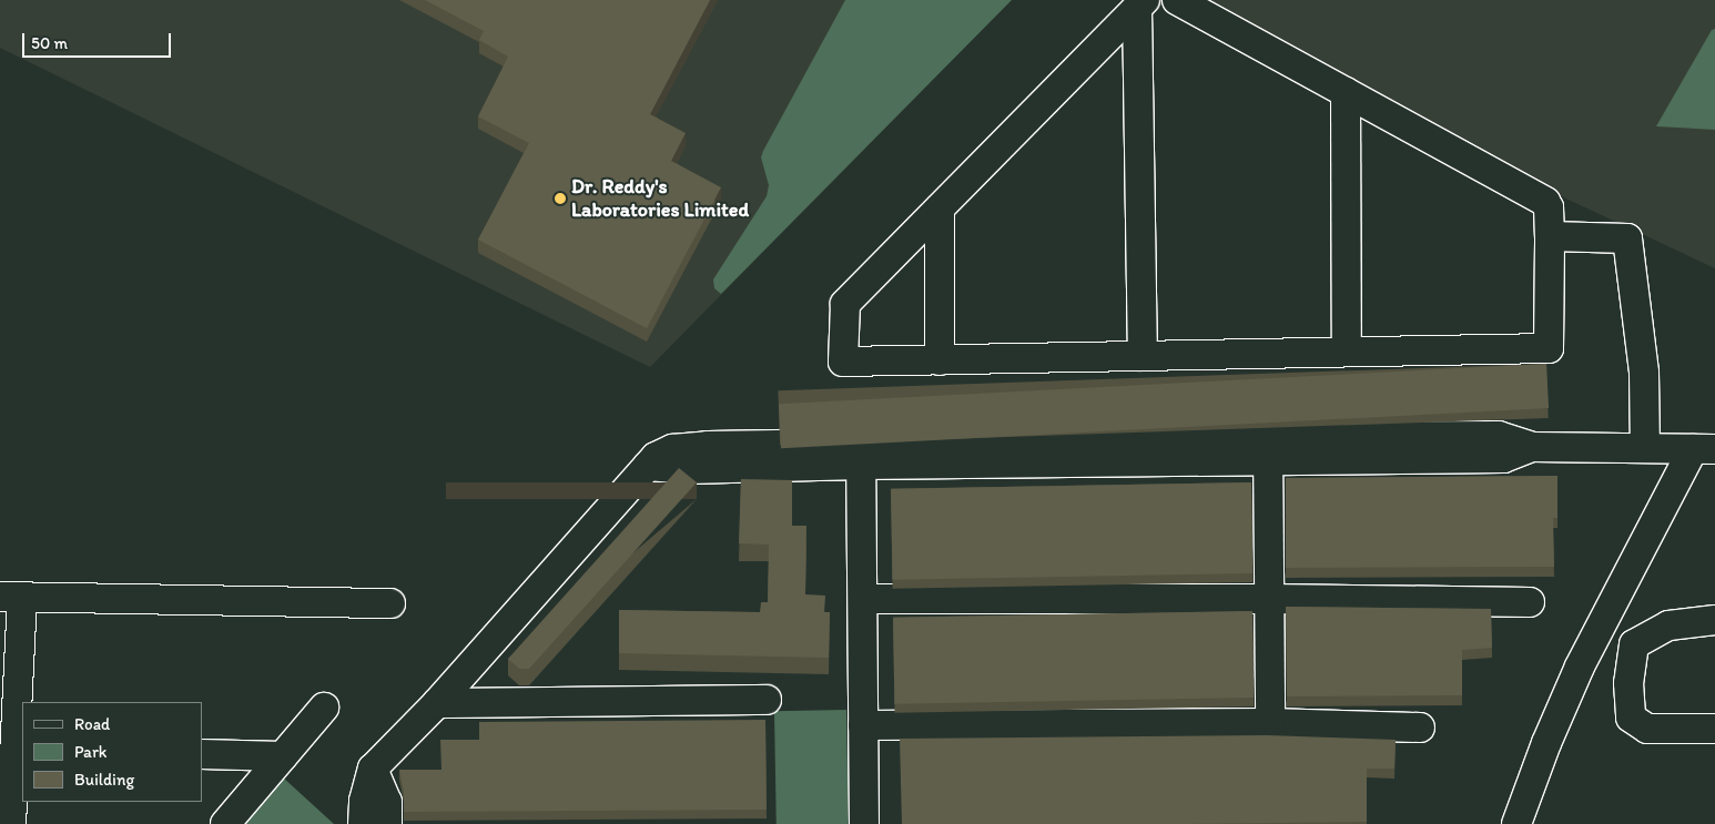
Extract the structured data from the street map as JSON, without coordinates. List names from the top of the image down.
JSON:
{
  "places": ["Dr. Reddy's Laboratories Limited"],
  "legend": ["Road", "Park", "Building"],
  "scale_bar": "50 m"
}
